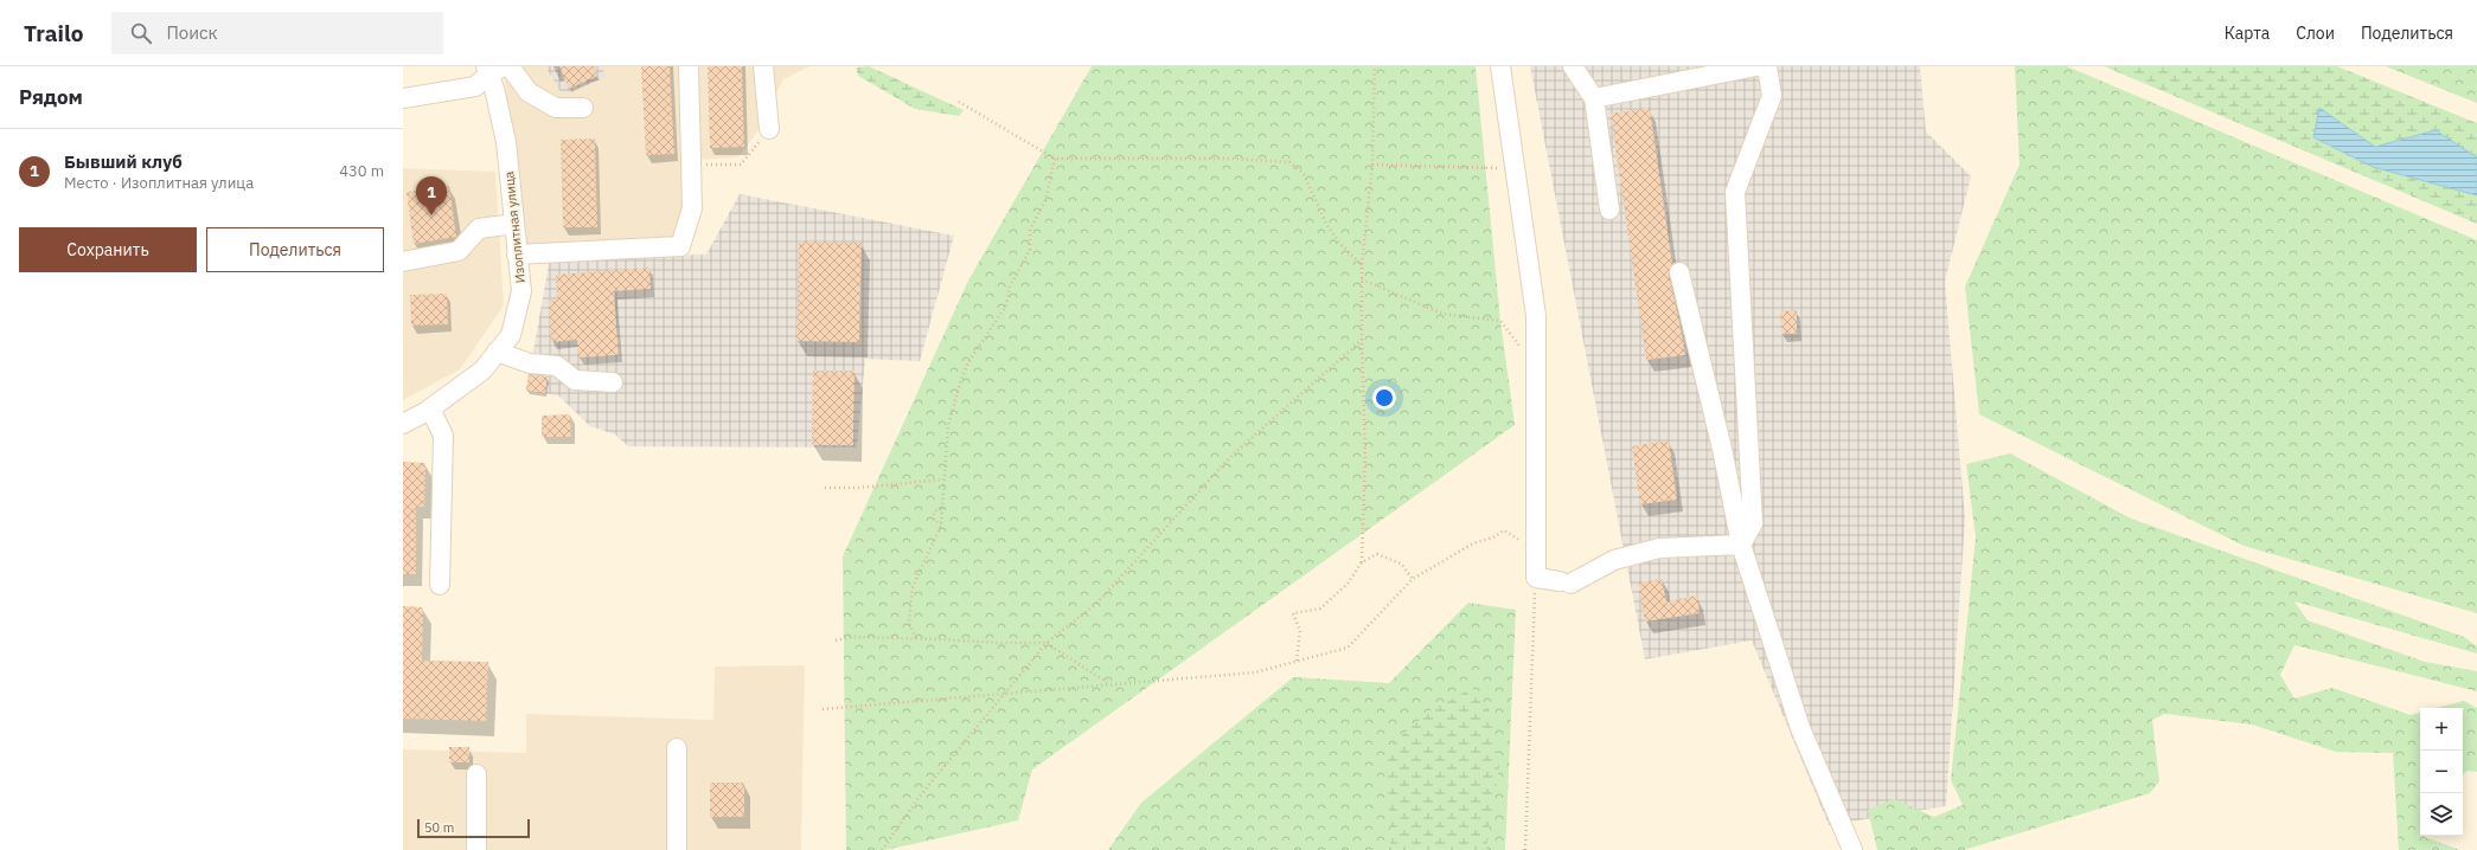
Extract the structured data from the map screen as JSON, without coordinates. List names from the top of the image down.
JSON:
{
  "streets": {
    "street": ["Изоплитная улица"]
  },
  "scale_bar": "50 m",
  "page": {
    "header": "Trailo",
    "search": "Поиск",
    "nav": ["Карта", "Слои", "Поделиться"],
    "heading": "Рядом",
    "list": [
      {
        "mark": "1",
        "name": "Бывший клуб",
        "note": "Место · Изоплитная улица",
        "value": "430 m"
      }
    ],
    "pins": "1",
    "buttons": ["Сохранить", "Поделиться"],
    "map_buttons": ["+", "−"],
    "scale": "50 m"
  }
}
